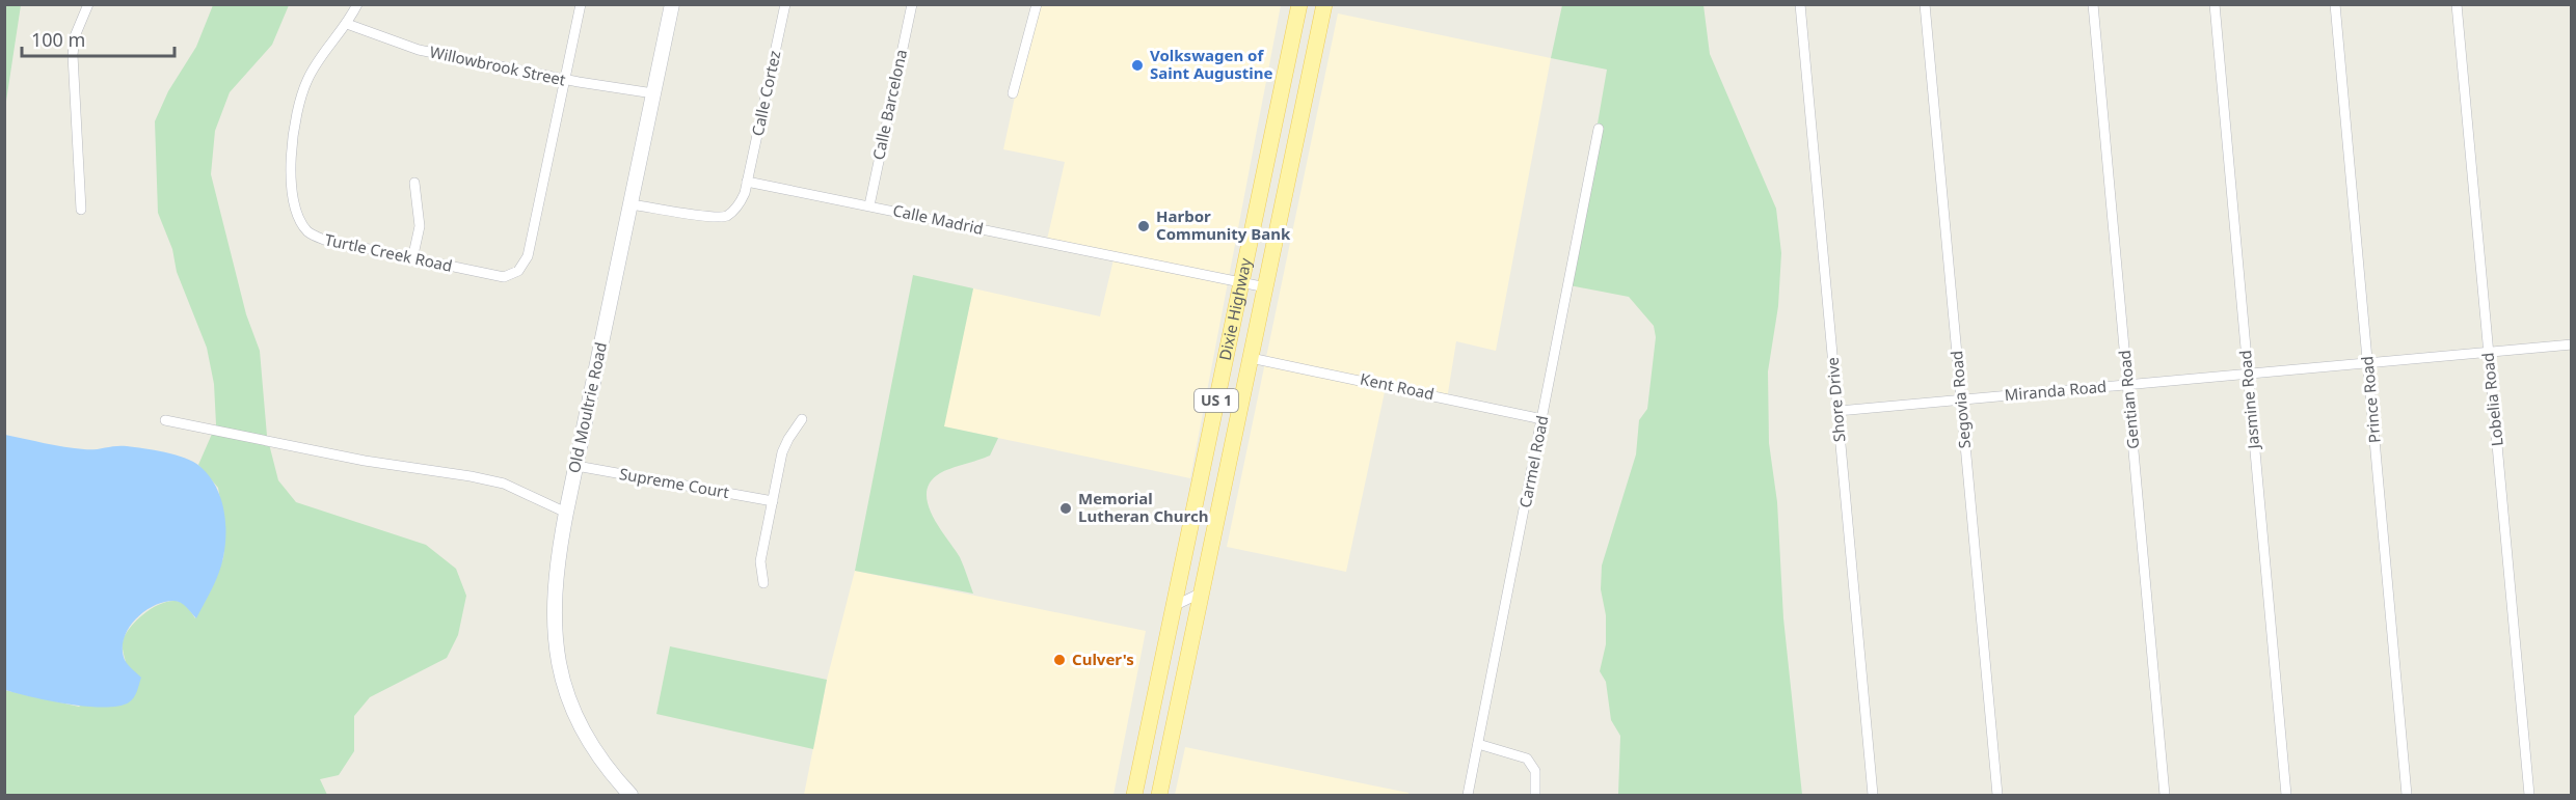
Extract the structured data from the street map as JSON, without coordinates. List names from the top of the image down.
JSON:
{
  "streets": {
    "main road": ["Dixie Highway", "US 1", "Old Moultrie Road"],
    "street": [
      "Willowbrook Street",
      "Calle Cortez",
      "Calle Barcelona",
      "Calle Madrid",
      "Turtle Creek Road",
      "Kent Road",
      "Miranda Road",
      "Shore Drive",
      "Segovia Road",
      "Gentian Road",
      "Jasmine Road",
      "Prince Road",
      "Lobelia Road",
      "Carmel Road",
      "Supreme Court"
    ]
  },
  "crossings": [
    ["Willowbrook Street", "Turtle Creek Road"],
    ["Willowbrook Street", "Old Moultrie Road"],
    ["Calle Cortez", "Calle Madrid"],
    ["Calle Barcelona", "Calle Madrid"],
    ["Calle Madrid", "Dixie Highway"],
    ["Calle Madrid", "US 1"],
    ["Kent Road", "US 1"],
    ["Kent Road", "Carmel Road"],
    ["Miranda Road", "Shore Drive"],
    ["Miranda Road", "Segovia Road"],
    ["Miranda Road", "Gentian Road"],
    ["Miranda Road", "Jasmine Road"],
    ["Miranda Road", "Prince Road"],
    ["Miranda Road", "Lobelia Road"],
    ["Old Moultrie Road", "Supreme Court"]
  ],
  "places": [
    "Volkswagen of Saint Augustine",
    "Harbor Community Bank",
    "Memorial Lutheran Church",
    "Culver's"
  ],
  "scale_bar": "100 m"
}
